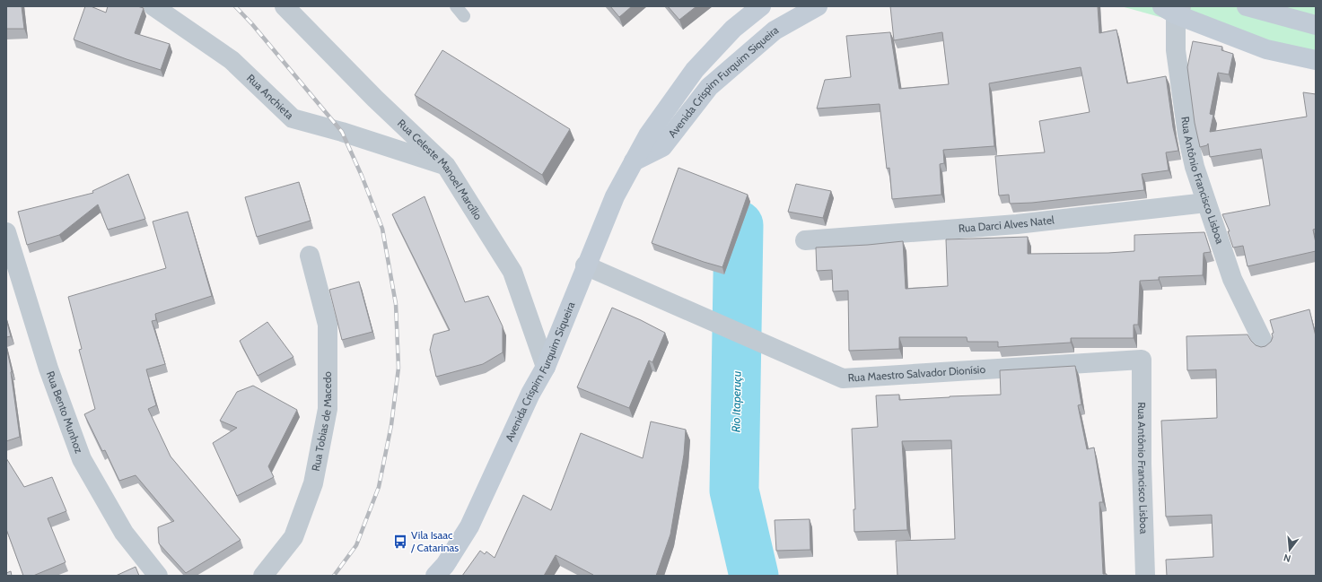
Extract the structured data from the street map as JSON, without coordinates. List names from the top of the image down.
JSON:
{
  "streets": {
    "main road": ["Avenida Crispim Furquim Siqueira"],
    "street": [
      "Rua Anchieta",
      "Rua Celeste Manoel Marcílio",
      "Rua Antônio Francisco Lisboa",
      "Rua Darci Alves Natel",
      "Rua Maestro Salvador Dionísio",
      "Rua Bento Munhoz",
      "Rua Tobias de Macedo"
    ]
  },
  "crossings": [
    ["Avenida Crispim Furquim Siqueira", "Rua Celeste Manoel Marcílio"],
    ["Avenida Crispim Furquim Siqueira", "Rua Maestro Salvador Dionísio"],
    ["Rua Anchieta", "Rua Celeste Manoel Marcílio"],
    ["Rua Antônio Francisco Lisboa", "Rua Darci Alves Natel"],
    ["Rua Antônio Francisco Lisboa", "Rua Maestro Salvador Dionísio"]
  ],
  "water": ["Rio Itaperuçu"],
  "places": {
    "bus stop": ["Vila Isaac / Catarinas"]
  },
  "north": "bottom"
}
